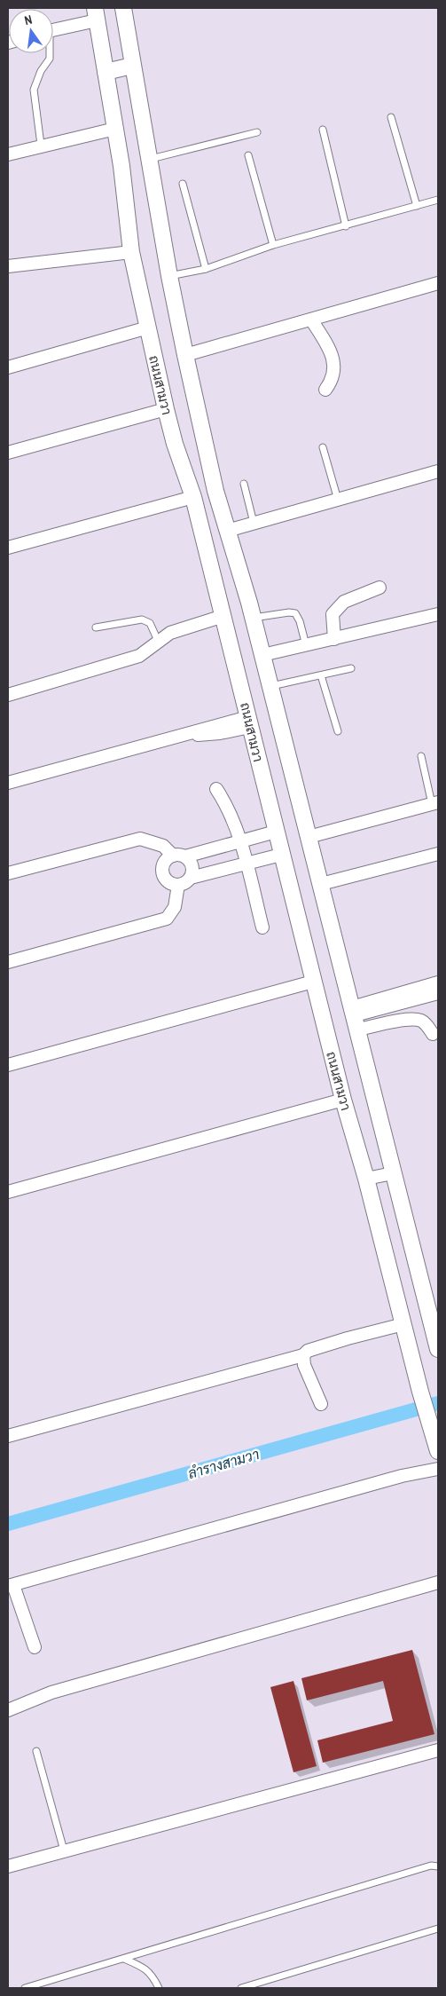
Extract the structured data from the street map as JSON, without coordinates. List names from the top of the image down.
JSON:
{
  "streets": {
    "street": ["ถนนสามวา"]
  },
  "water": ["ลำรางสามวา"],
  "north": "top"
}
